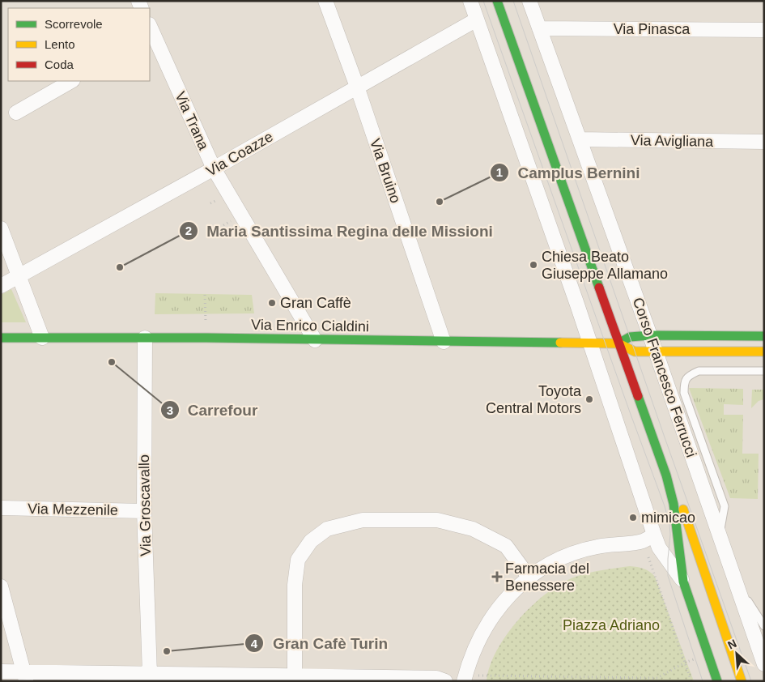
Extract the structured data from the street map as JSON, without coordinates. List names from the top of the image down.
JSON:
{
  "streets": {
    "main road": ["Via Enrico Cialdini"],
    "street": [
      "Via Pinasca",
      "Via Trana",
      "Via Avigliana",
      "Via Coazze",
      "Via Bruino",
      "Corso Francesco Ferrucci",
      "Via Groscavallo",
      "Via Mezzenile"
    ]
  },
  "crossings": [
    ["Via Pinasca", "Corso Francesco Ferrucci"],
    ["Via Trana", "Via Coazze"],
    ["Via Trana", "Via Enrico Cialdini"],
    ["Via Avigliana", "Corso Francesco Ferrucci"],
    ["Via Coazze", "Via Bruino"],
    ["Via Bruino", "Via Enrico Cialdini"],
    ["Via Enrico Cialdini", "Via Groscavallo"],
    ["Via Groscavallo", "Via Mezzenile"]
  ],
  "parks": ["Piazza Adriano"],
  "places": {
    "other": [
      "Camplus Bernini",
      "Chiesa Beato Giuseppe Allamano",
      "Maria Santissima Regina delle Missioni",
      "Gran Caffè",
      "Carrefour",
      "Toyota Central Motors",
      "mimicao",
      "Gran Cafè Turin"
    ],
    "health": ["Farmacia del Benessere"]
  },
  "legend": ["Scorrevole", "Lento", "Coda"],
  "north": "top left"
}
